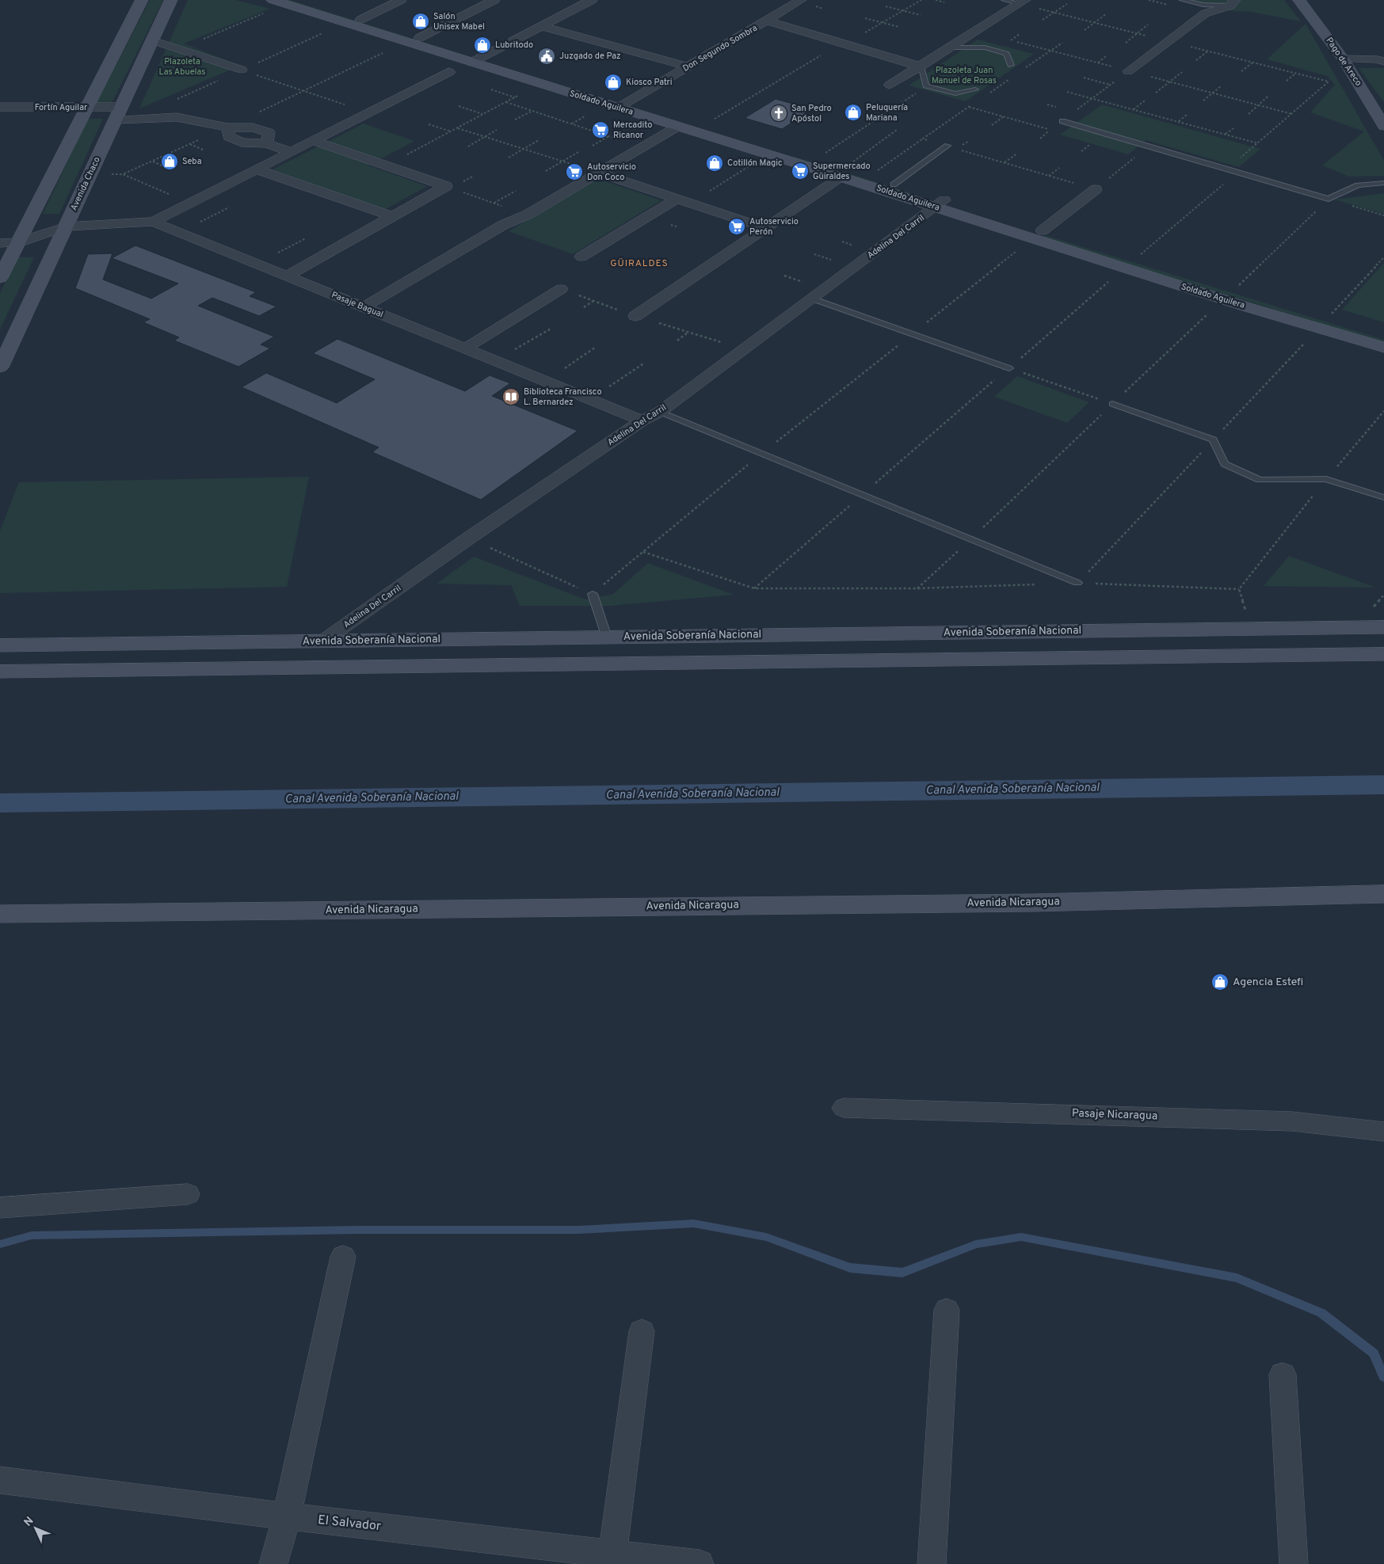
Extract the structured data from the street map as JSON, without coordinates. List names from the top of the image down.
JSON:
{
  "streets": {
    "street": [
      "Don Segundo Sombra",
      "Pago de Areco",
      "Soldado Aguilera",
      "Fortín Aguilar",
      "Avenida Chaco",
      "Adelina Del Carril",
      "Pasaje Bagual",
      "Avenida Soberanía Nacional",
      "Avenida Nicaragua",
      "Pasaje Nicaragua",
      "El Salvador"
    ]
  },
  "crossings": [
    ["Don Segundo Sombra", "Soldado Aguilera"],
    ["Soldado Aguilera", "Adelina Del Carril"],
    ["Fortín Aguilar", "Avenida Chaco"],
    ["Avenida Chaco", "Pasaje Bagual"],
    ["Adelina Del Carril", "Pasaje Bagual"],
    ["Adelina Del Carril", "Avenida Soberanía Nacional"]
  ],
  "districts": ["GÜIRALDES"],
  "water": ["Canal Avenida Soberanía Nacional"],
  "parks": ["Plazoleta Las Abuelas", "Plazoleta Juan Manuel de Rosas"],
  "places": {
    "shop": [
      "Salón Unisex Mabel",
      "Lubritodo",
      "Kiosco Patri",
      "Peluquería Mariana",
      "Seba",
      "Cotillón Magic",
      "Agencia Estefi"
    ],
    "public building": ["Juzgado de Paz"],
    "church": ["San Pedro Apóstol"],
    "supermarket": [
      "Mercadito Ricanor",
      "Supermercado Güiraldes",
      "Autoservicio Don Coco",
      "Autoservicio Perón"
    ],
    "library": ["Biblioteca Francisco L. Bernardez"]
  },
  "north": "top left"
}
